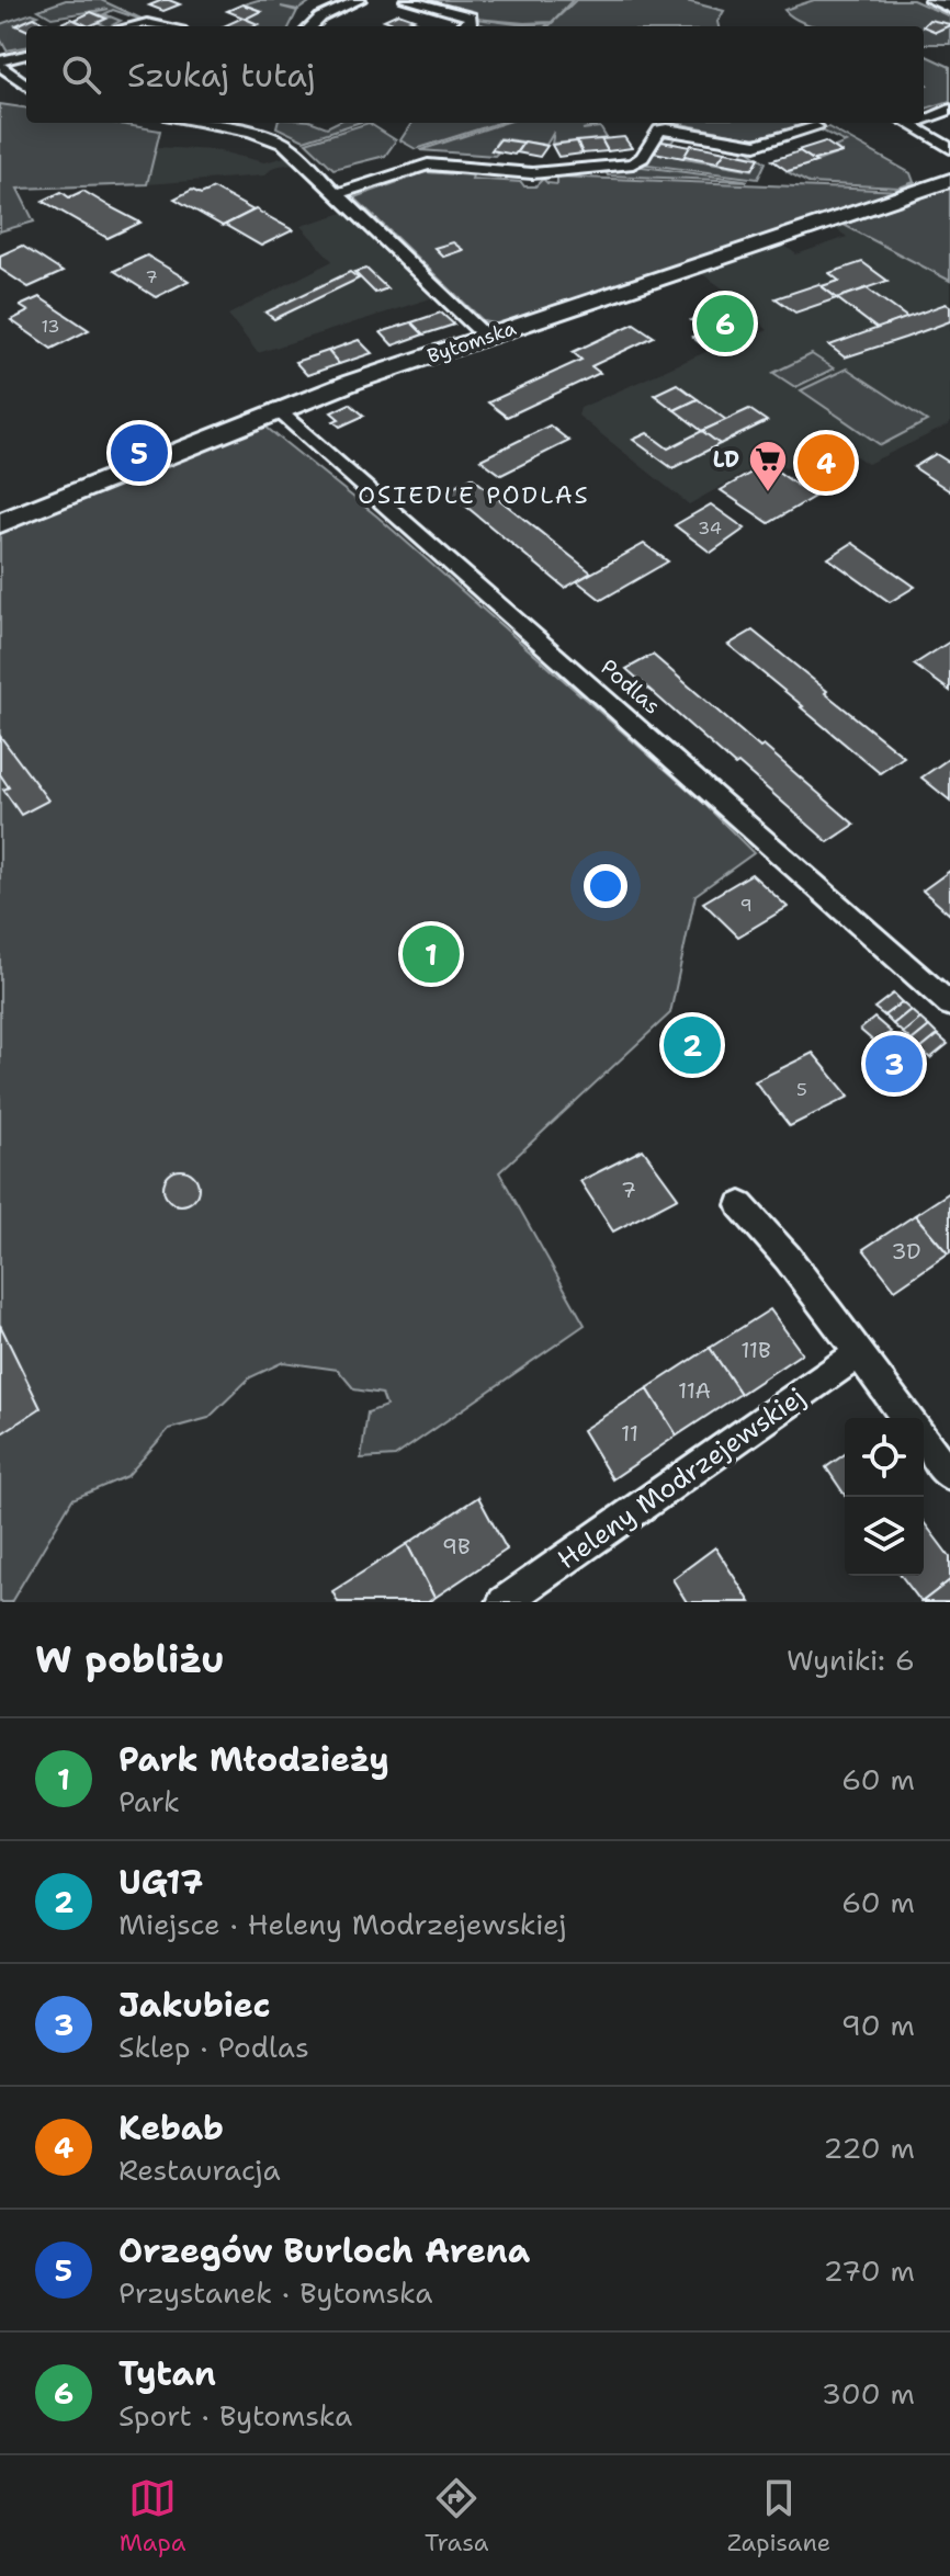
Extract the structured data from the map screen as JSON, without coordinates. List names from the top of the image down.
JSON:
{
  "streets": {
    "street": ["Bytomska", "Podlas", "Heleny Modrzejewskiej"]
  },
  "crossings": [
    ["Bytomska", "Podlas"]
  ],
  "districts": ["OSIEDLE PODLAS"],
  "places": {
    "supermarket": ["LD"]
  },
  "house_numbers": [
    "7",
    "13",
    "34",
    "9",
    "5",
    "7",
    "3D",
    "11B",
    "11A",
    "11",
    "9B"
  ],
  "page": {
    "search": "Szukaj tutaj",
    "pins": [
      "6",
      "5",
      "4",
      "1",
      "2",
      "3"
    ],
    "heading": ["W pobliżu", "Wyniki: 6"],
    "list": [
      {
        "mark": "1",
        "name": "Park Młodzieży",
        "note": "Park",
        "value": "60 m"
      },
      {
        "mark": "2",
        "name": "UG17",
        "note": "Miejsce · Heleny Modrzejewskiej",
        "value": "60 m"
      },
      {
        "mark": "3",
        "name": "Jakubiec",
        "note": "Sklep · Podlas",
        "value": "90 m"
      },
      {
        "mark": "4",
        "name": "Kebab",
        "note": "Restauracja",
        "value": "220 m"
      },
      {
        "mark": "5",
        "name": "Orzegów Burloch Arena",
        "note": "Przystanek · Bytomska",
        "value": "270 m"
      },
      {
        "mark": "6",
        "name": "Tytan",
        "note": "Sport · Bytomska",
        "value": "300 m"
      }
    ],
    "nav": ["Mapa", "Trasa", "Zapisane"]
  }
}
